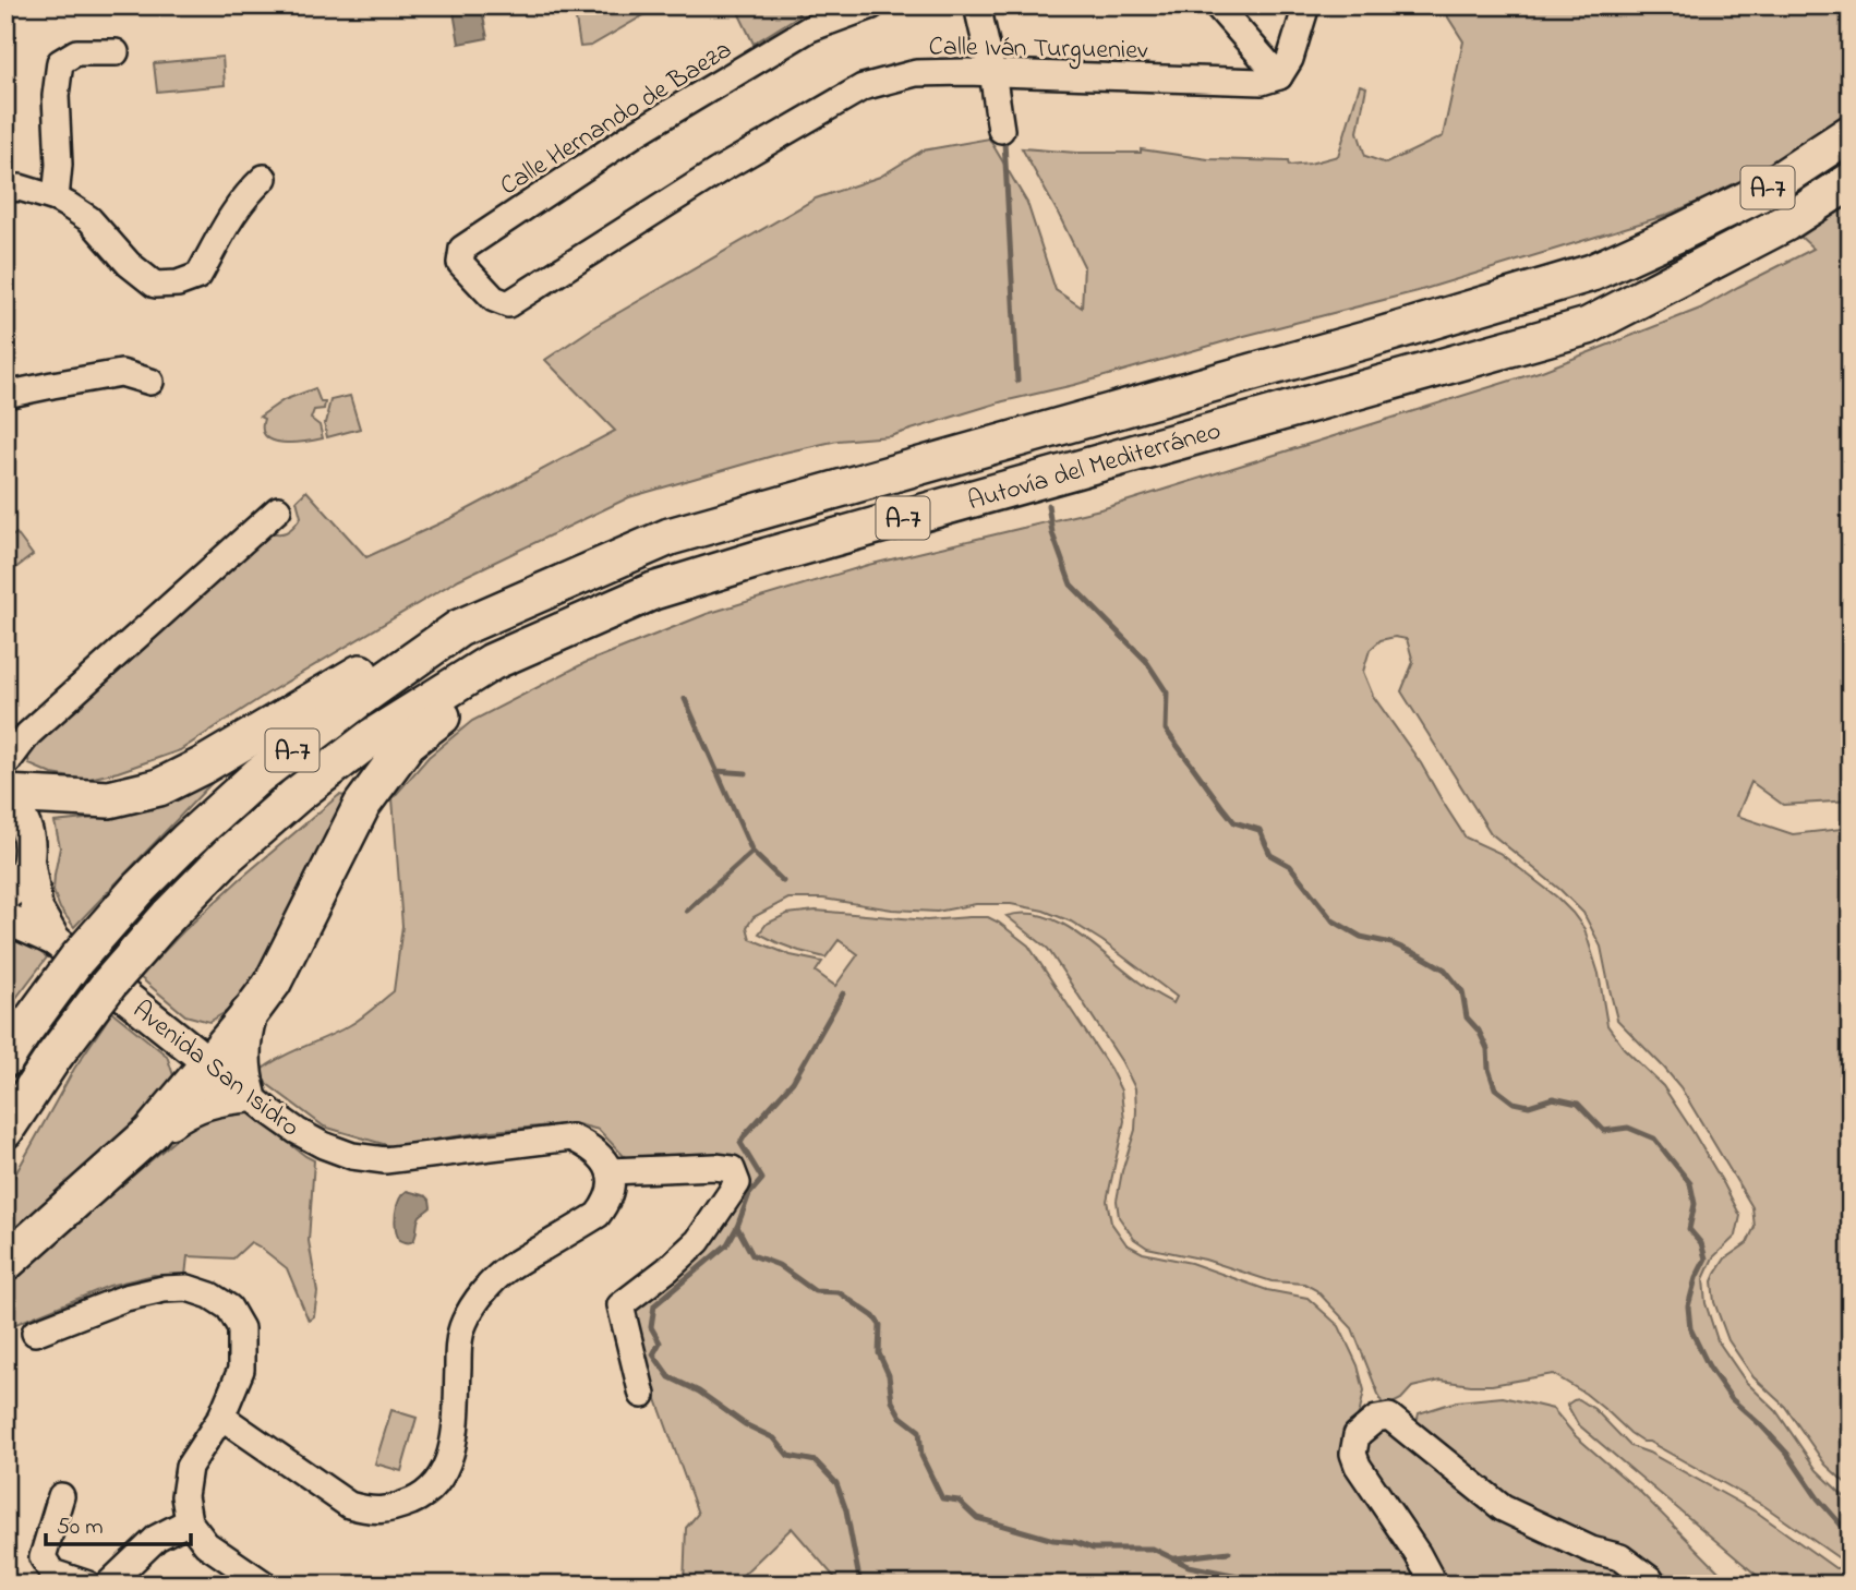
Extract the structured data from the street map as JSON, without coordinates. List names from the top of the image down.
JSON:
{
  "streets": {
    "highway": ["A-7", "Autovía del Mediterráneo"],
    "main road": ["Avenida San Isidro"],
    "street": ["Calle Iván Turgueniev", "Calle Hernando de Baeza"]
  },
  "crossings": [
    ["Calle Iván Turgueniev", "Calle Hernando de Baeza"]
  ],
  "scale_bar": "50 m"
}
